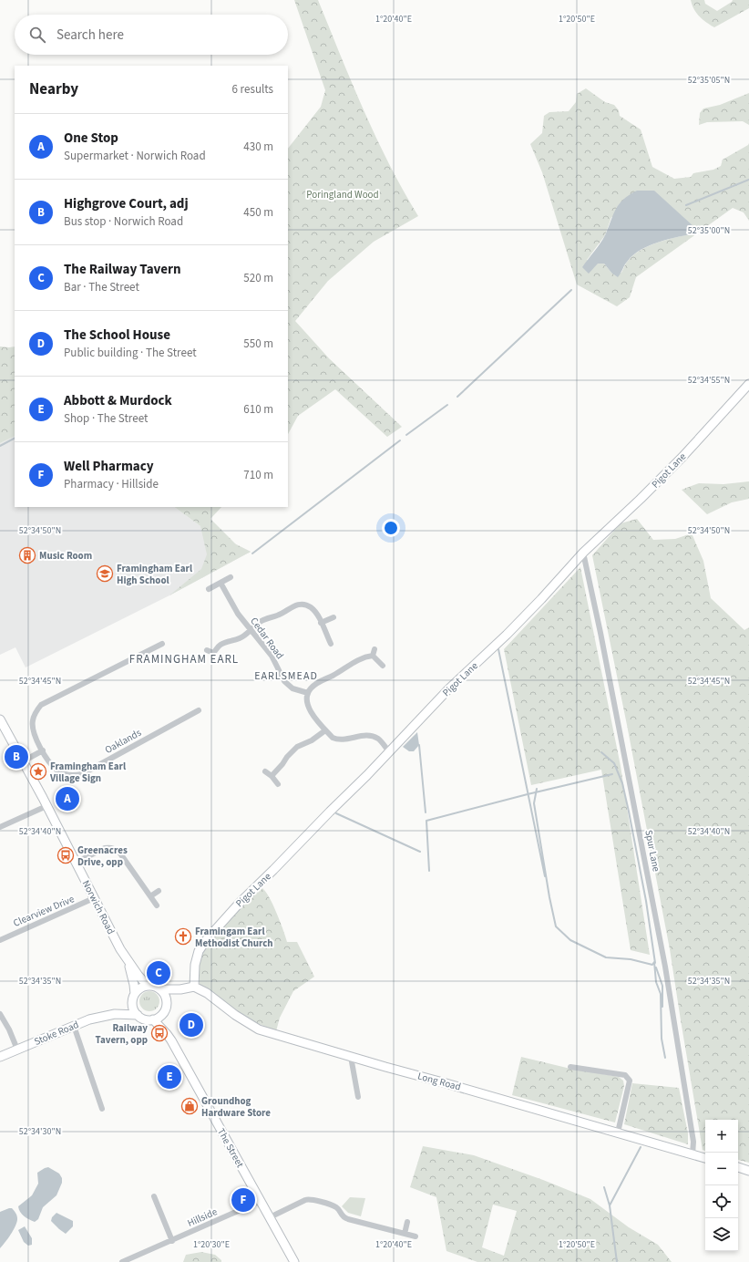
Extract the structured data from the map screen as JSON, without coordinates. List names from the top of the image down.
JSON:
{
  "streets": {
    "street": [
      "Pigot Lane",
      "Cedar Road",
      "Oaklands",
      "Spur Lane",
      "Norwich Road",
      "Clearview Drive",
      "Stoke Road",
      "Long Road",
      "The Street",
      "Hillside"
    ]
  },
  "crossings": [
    ["Pigot Lane", "Spur Lane"],
    ["Pigot Lane", "Long Road"],
    ["Spur Lane", "Long Road"],
    ["Norwich Road", "Clearview Drive"],
    ["Norwich Road", "Stoke Road"],
    ["Norwich Road", "The Street"],
    ["Stoke Road", "The Street"],
    ["The Street", "Hillside"]
  ],
  "districts": ["FRAMINGHAM EARL", "EARLSMEAD"],
  "parks": ["Poringland Wood"],
  "places": {
    "building": ["Music Room"],
    "school or university": ["Framingham Earl High School"],
    "place": ["Framingham Earl Village Sign"],
    "bus stop": ["Greenacres Drive, opp", "Railway Tavern, opp"],
    "church": ["Framingam Earl Methodist Church"],
    "shop": ["Groundhog Hardware Store"]
  },
  "page": {
    "search": "Search here",
    "heading": ["Nearby", "6 results"],
    "list": [
      {
        "mark": "A",
        "name": "One Stop",
        "note": "Supermarket · Norwich Road",
        "value": "430 m"
      },
      {
        "mark": "B",
        "name": "Highgrove Court, adj",
        "note": "Bus stop · Norwich Road",
        "value": "450 m"
      },
      {
        "mark": "C",
        "name": "The Railway Tavern",
        "note": "Bar · The Street",
        "value": "520 m"
      },
      {
        "mark": "D",
        "name": "The School House",
        "note": "Public building · The Street",
        "value": "550 m"
      },
      {
        "mark": "E",
        "name": "Abbott & Murdock",
        "note": "Shop · The Street",
        "value": "610 m"
      },
      {
        "mark": "F",
        "name": "Well Pharmacy",
        "note": "Pharmacy · Hillside",
        "value": "710 m"
      }
    ],
    "pins": [
      "B",
      "A",
      "C",
      "D",
      "E",
      "F"
    ],
    "map_buttons": ["+", "−"]
  },
  "coordinates": [
    "1°20'40\"E",
    "1°20'50\"E",
    "52°35'05\"N",
    "52°35'00\"N",
    "52°34'55\"N",
    "52°34'50\"N",
    "52°34'45\"N",
    "52°34'40\"N",
    "52°34'35\"N",
    "52°34'30\"N",
    "1°20'30\"E"
  ]
}
